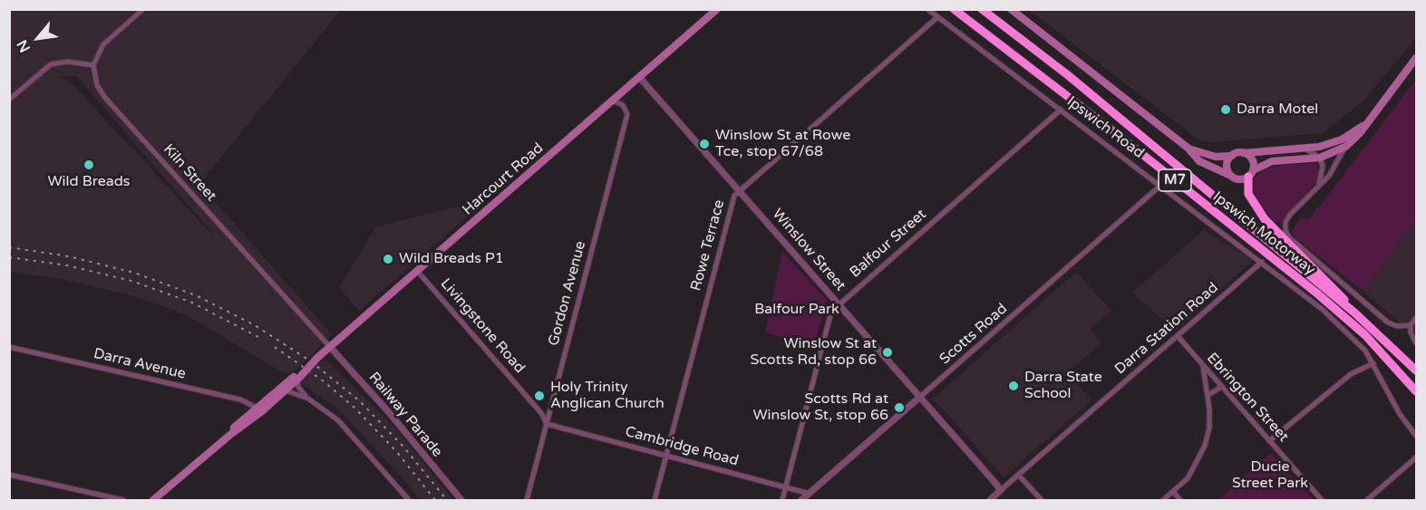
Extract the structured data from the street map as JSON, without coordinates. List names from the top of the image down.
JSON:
{
  "streets": {
    "highway": ["M7", "Ipswich Motorway"],
    "main road": ["Harcourt Road"],
    "street": [
      "Ipswich Road",
      "Kiln Street",
      "Balfour Street",
      "Rowe Terrace",
      "Winslow Street",
      "Gordon Avenue",
      "Livingstone Road",
      "Darra Station Road",
      "Scotts Road",
      "Darra Avenue",
      "Ebrington Street",
      "Railway Parade",
      "Cambridge Road"
    ]
  },
  "crossings": [
    ["Ipswich Road", "Balfour Street"],
    ["Ipswich Road", "Rowe Terrace"],
    ["Ipswich Road", "Darra Station Road"],
    ["Ipswich Road", "Scotts Road"],
    ["Kiln Street", "Harcourt Road"],
    ["Kiln Street", "Railway Parade"],
    ["Harcourt Road", "Winslow Street"],
    ["Harcourt Road", "Gordon Avenue"],
    ["Harcourt Road", "Livingstone Road"],
    ["Harcourt Road", "Railway Parade"],
    ["Balfour Street", "Winslow Street"],
    ["Balfour Street", "Cambridge Road"],
    ["Rowe Terrace", "Winslow Street"],
    ["Rowe Terrace", "Cambridge Road"],
    ["Winslow Street", "Darra Station Road"],
    ["Winslow Street", "Scotts Road"],
    ["Gordon Avenue", "Livingstone Road"],
    ["Gordon Avenue", "Cambridge Road"],
    ["Livingstone Road", "Cambridge Road"],
    ["Darra Station Road", "Ebrington Street"],
    ["Scotts Road", "Cambridge Road"]
  ],
  "parks": ["Balfour Park", "Ducie Street Park"],
  "places": [
    "Darra Motel",
    "Winslow St at Rowe Tce, stop 67/68",
    "Wild Breads",
    "Wild Breads P1",
    "Winslow St at Scotts Rd, stop 66",
    "Darra State School",
    "Holy Trinity Anglican Church",
    "Scotts Rd at Winslow St, stop 66"
  ],
  "north": "bottom left"
}
